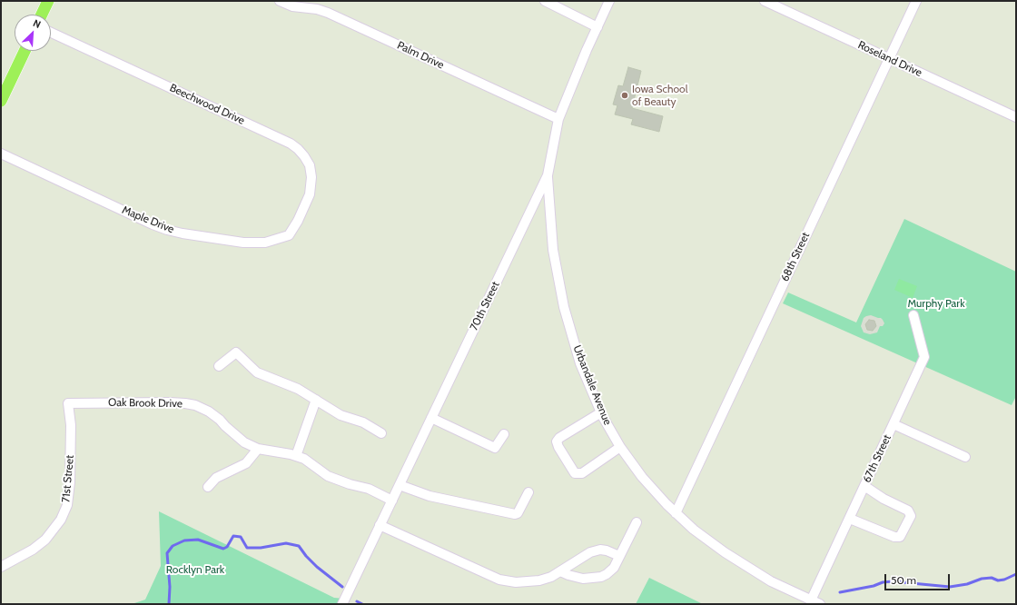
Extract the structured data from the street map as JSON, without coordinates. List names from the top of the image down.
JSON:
{
  "streets": {
    "street": [
      "Palm Drive",
      "Roseland Drive",
      "Beechwood Drive",
      "Maple Drive",
      "68th Street",
      "70th Street",
      "Urbandale Avenue",
      "Oak Brook Drive",
      "67th Street",
      "71st Street"
    ]
  },
  "crossings": [
    ["Palm Drive", "70th Street"],
    ["Roseland Drive", "68th Street"],
    ["Beechwood Drive", "Maple Drive"],
    ["68th Street", "Urbandale Avenue"],
    ["70th Street", "Urbandale Avenue"],
    ["70th Street", "Oak Brook Drive"],
    ["Urbandale Avenue", "67th Street"],
    ["Oak Brook Drive", "71st Street"]
  ],
  "parks": ["Murphy Park", "Rocklyn Park"],
  "places": ["Iowa School of Beauty"],
  "scale_bar": "50 m",
  "north": "top right"
}
